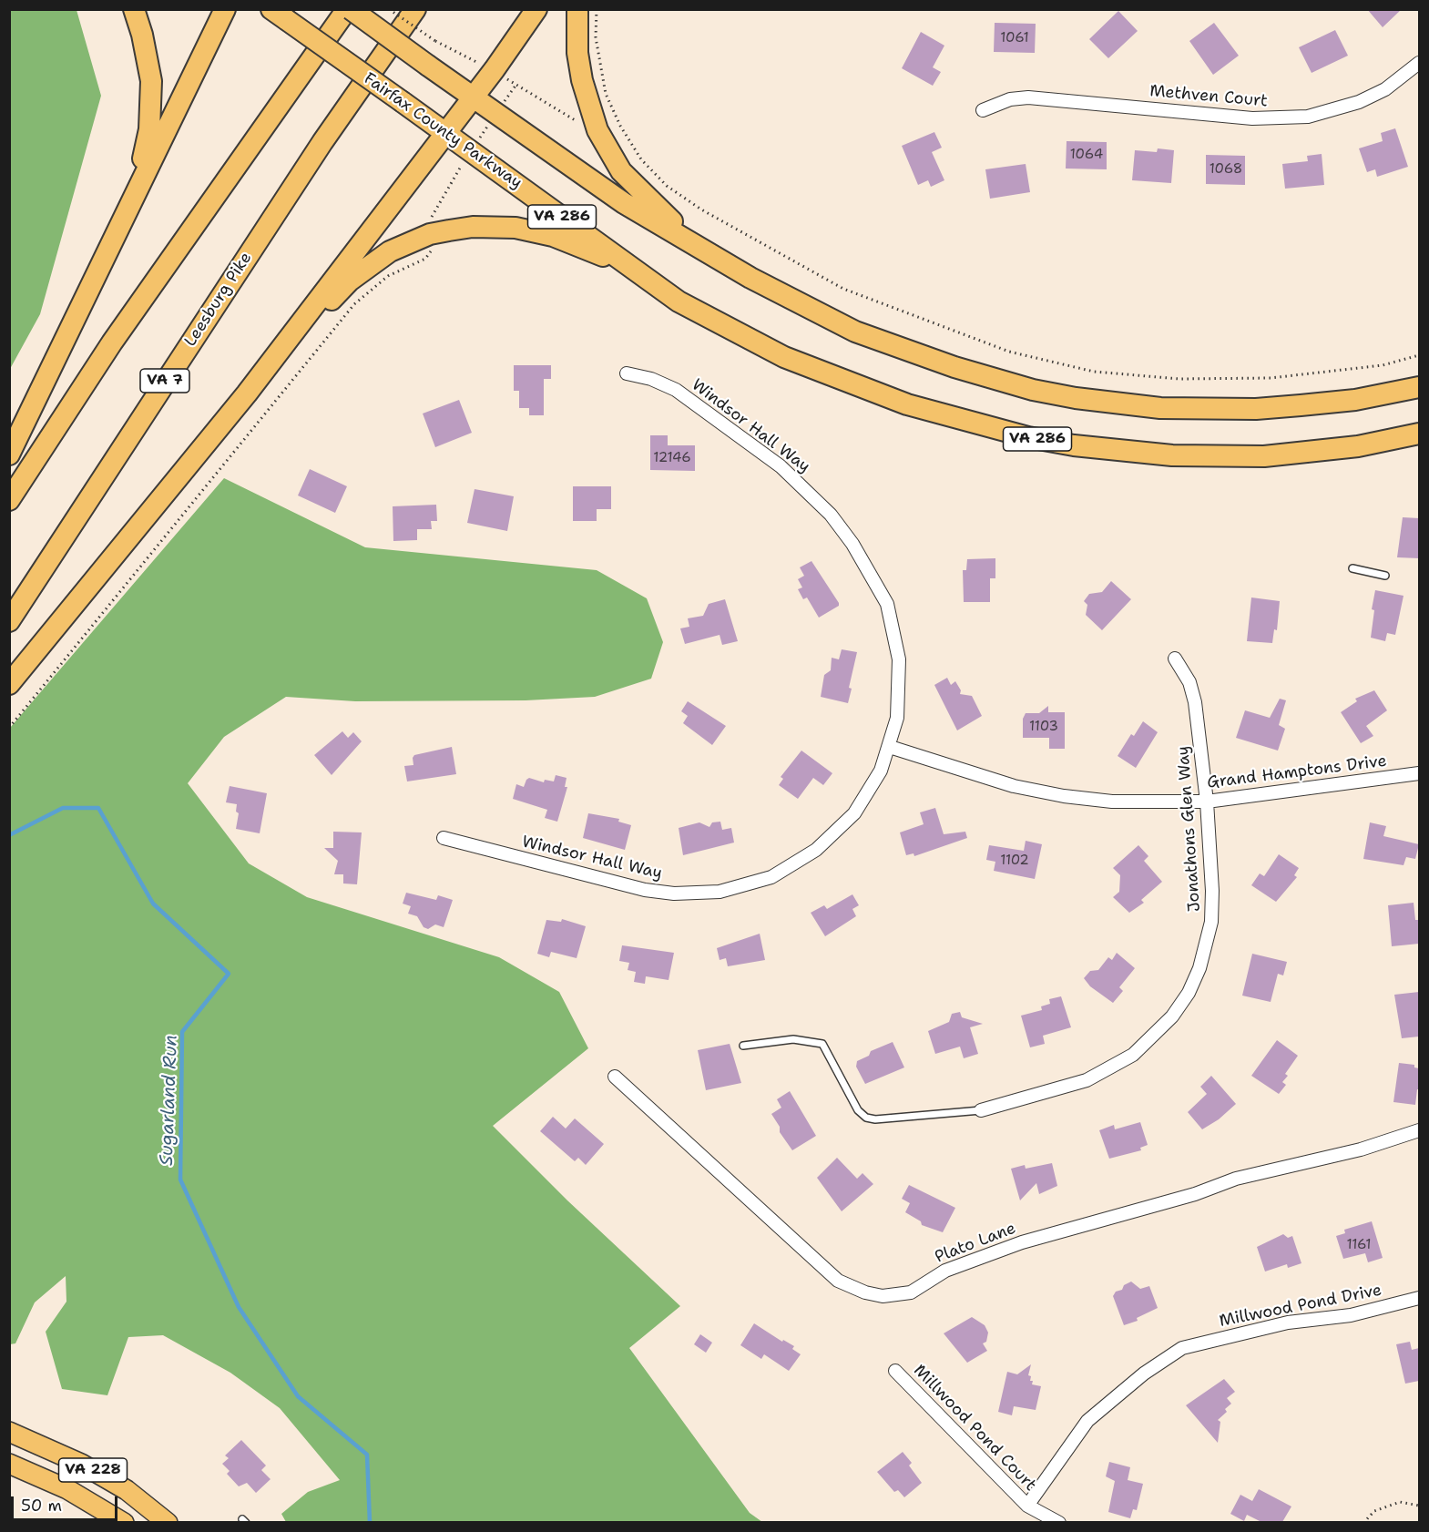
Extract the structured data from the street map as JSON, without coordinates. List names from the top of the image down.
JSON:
{
  "streets": {
    "highway": [
      "Fairfax County Parkway",
      "VA 286",
      "Leesburg Pike",
      "VA 7"
    ],
    "main road": ["VA 228"],
    "street": [
      "Methven Court",
      "Windsor Hall Way",
      "Grand Hamptons Drive",
      "Jonathons Glen Way",
      "Plato Lane",
      "Millwood Pond Drive",
      "Millwood Pond Court"
    ]
  },
  "crossings": [
    ["Windsor Hall Way", "Grand Hamptons Drive"],
    ["Grand Hamptons Drive", "Jonathons Glen Way"],
    ["Millwood Pond Drive", "Millwood Pond Court"]
  ],
  "water": ["Sugarland Run"],
  "house_numbers": [
    "1061",
    "1064",
    "1068",
    "12146",
    "1103",
    "1102",
    "1161"
  ],
  "scale_bar": "50 m"
}
